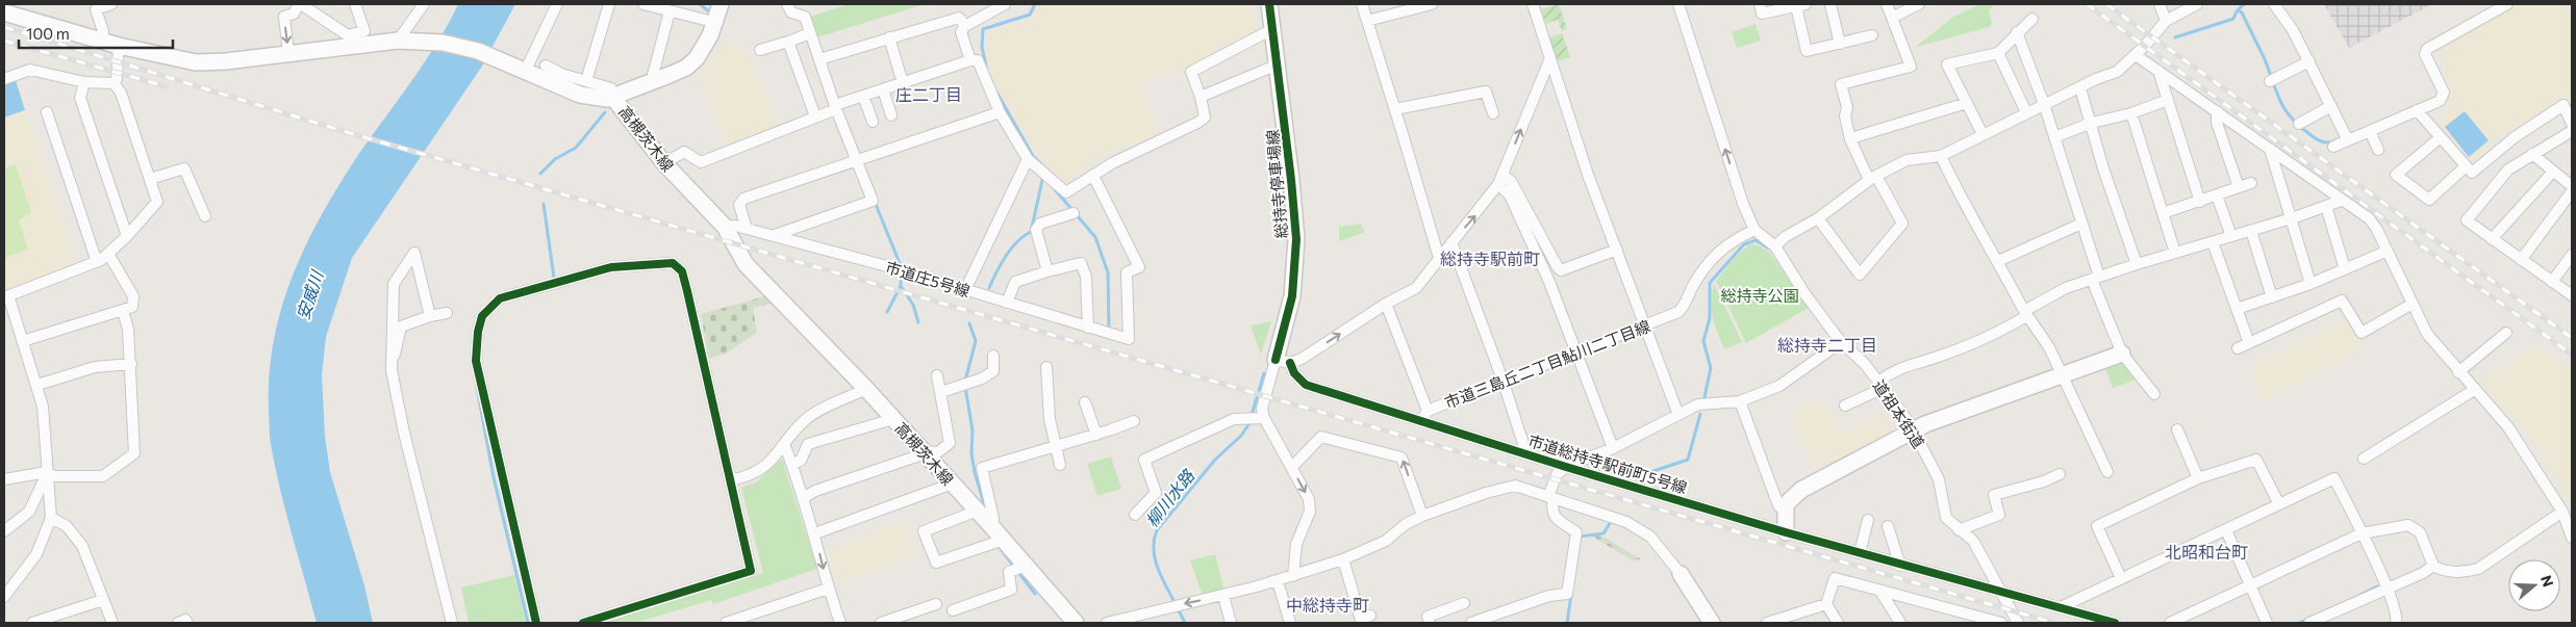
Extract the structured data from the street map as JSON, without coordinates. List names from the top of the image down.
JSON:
{
  "streets": {
    "main road": ["高槻茨木線", "総持寺停車場線"],
    "street": [
      "市道庄5号線",
      "市道三島丘二丁目鮎川二丁目線",
      "道祖本街道",
      "市道総持寺駅前町5号線"
    ]
  },
  "crossings": [
    ["高槻茨木線", "市道庄5号線"],
    ["市道三島丘二丁目鮎川二丁目線", "道祖本街道"],
    ["市道三島丘二丁目鮎川二丁目線", "市道総持寺駅前町5号線"],
    ["道祖本街道", "市道総持寺駅前町5号線"]
  ],
  "districts": [
    "庄二丁目",
    "総持寺駅前町",
    "総持寺二丁目",
    "北昭和台町",
    "中総持寺町"
  ],
  "water": ["安威川", "柳川水路"],
  "parks": ["総持寺公園"],
  "scale_bar": "100 m",
  "north": "right"
}
